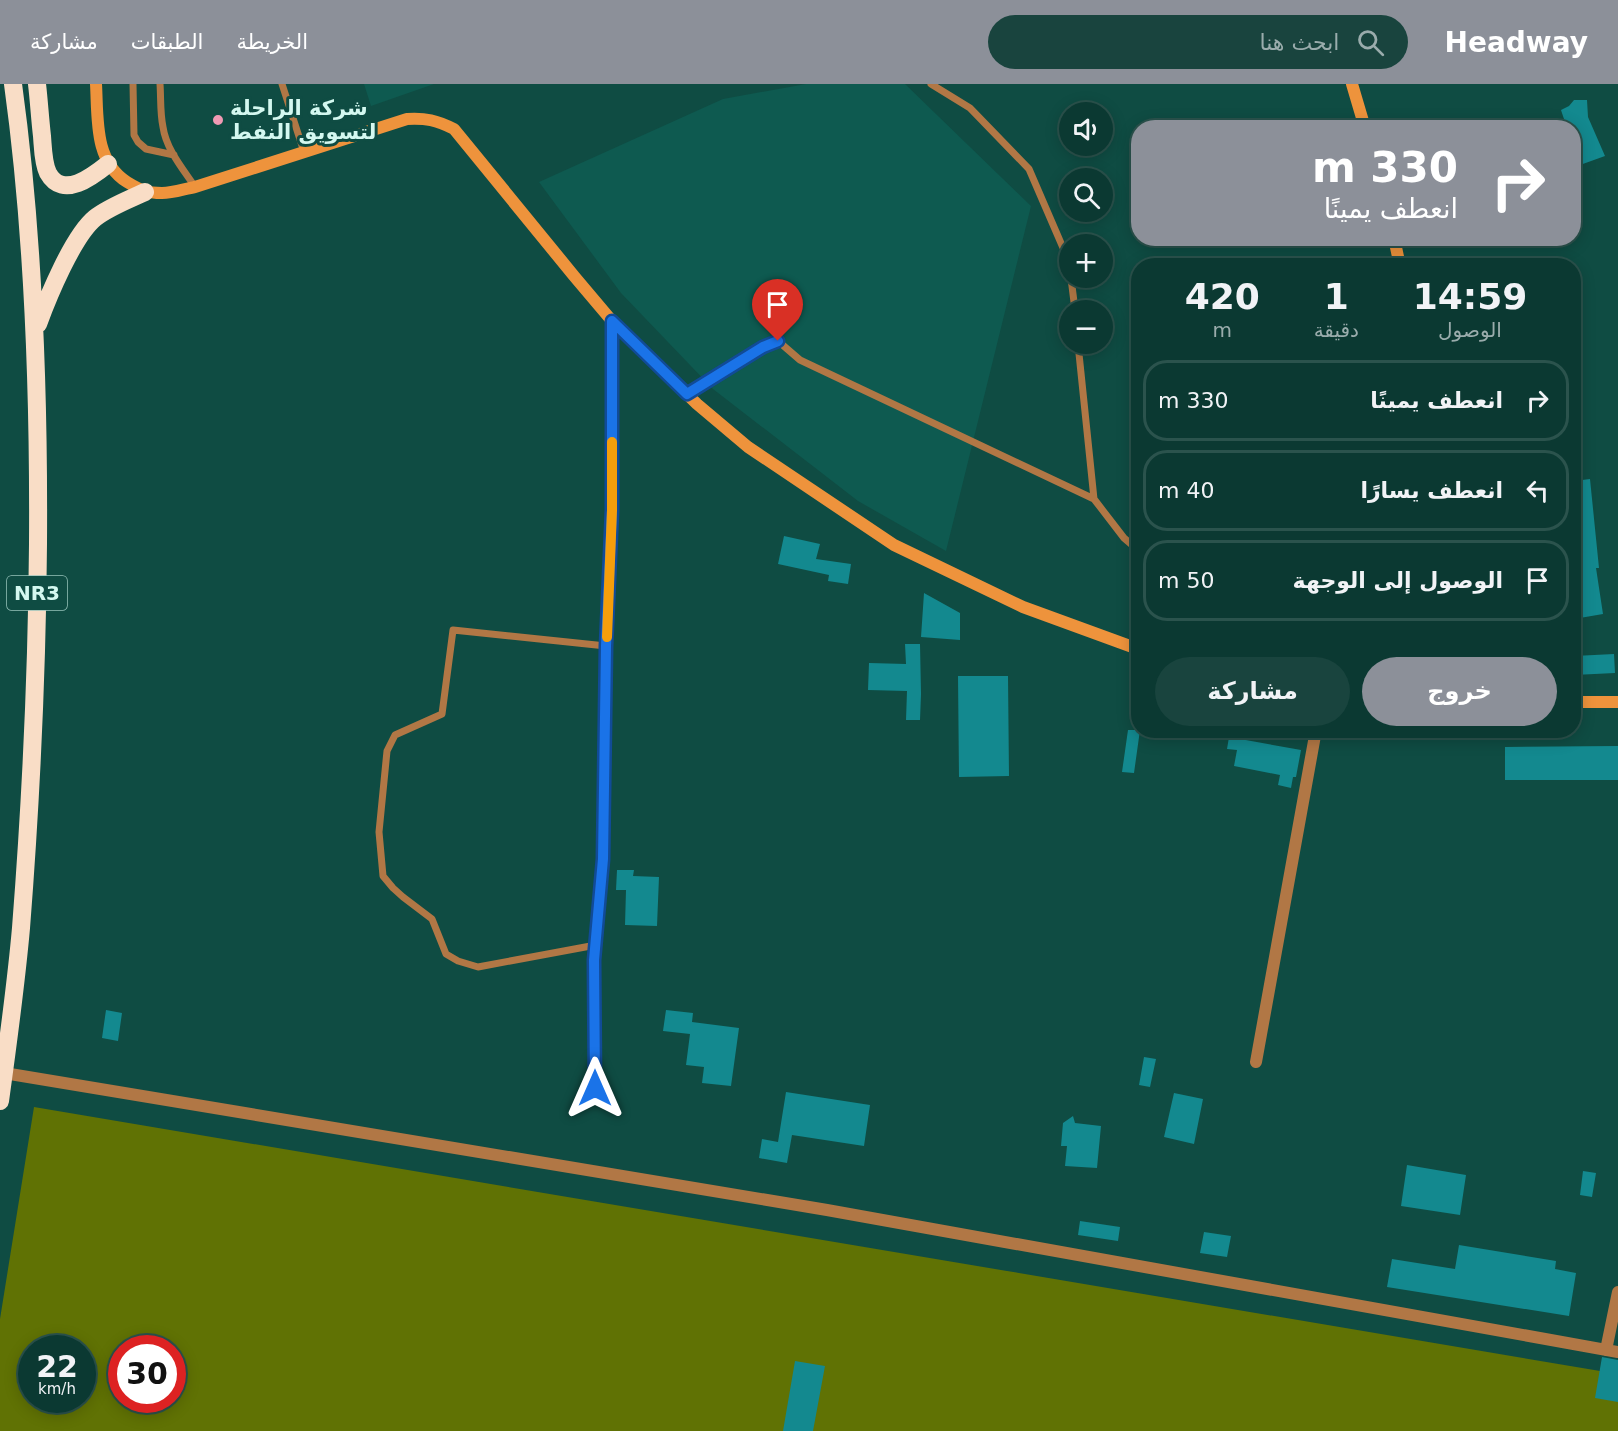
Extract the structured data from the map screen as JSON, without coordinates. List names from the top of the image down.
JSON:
{
  "streets": {
    "highway": ["NR3"]
  },
  "places": ["شركة الراحلة لتسويق النفط"],
  "page": {
    "header": "Headway",
    "search": "ابحث هنا",
    "nav": ["الخريطة", "الطبقات", "مشاركة"],
    "map_buttons": ["+", "−"],
    "turn": ["330 m", "انعطف يمينًا"],
    "eta": [
      "14:59",
      "الوصول",
      "1",
      "دقيقة",
      "420",
      "m"
    ],
    "list": [
      {
        "name": "انعطف يمينًا",
        "value": "330 m"
      },
      {
        "name": "انعطف يسارًا",
        "value": "40 m"
      },
      {
        "name": "الوصول إلى الوجهة",
        "value": "50 m"
      }
    ],
    "buttons": ["خروج", "مشاركة"],
    "speed": "22 km/h",
    "limit": "30"
  }
}
